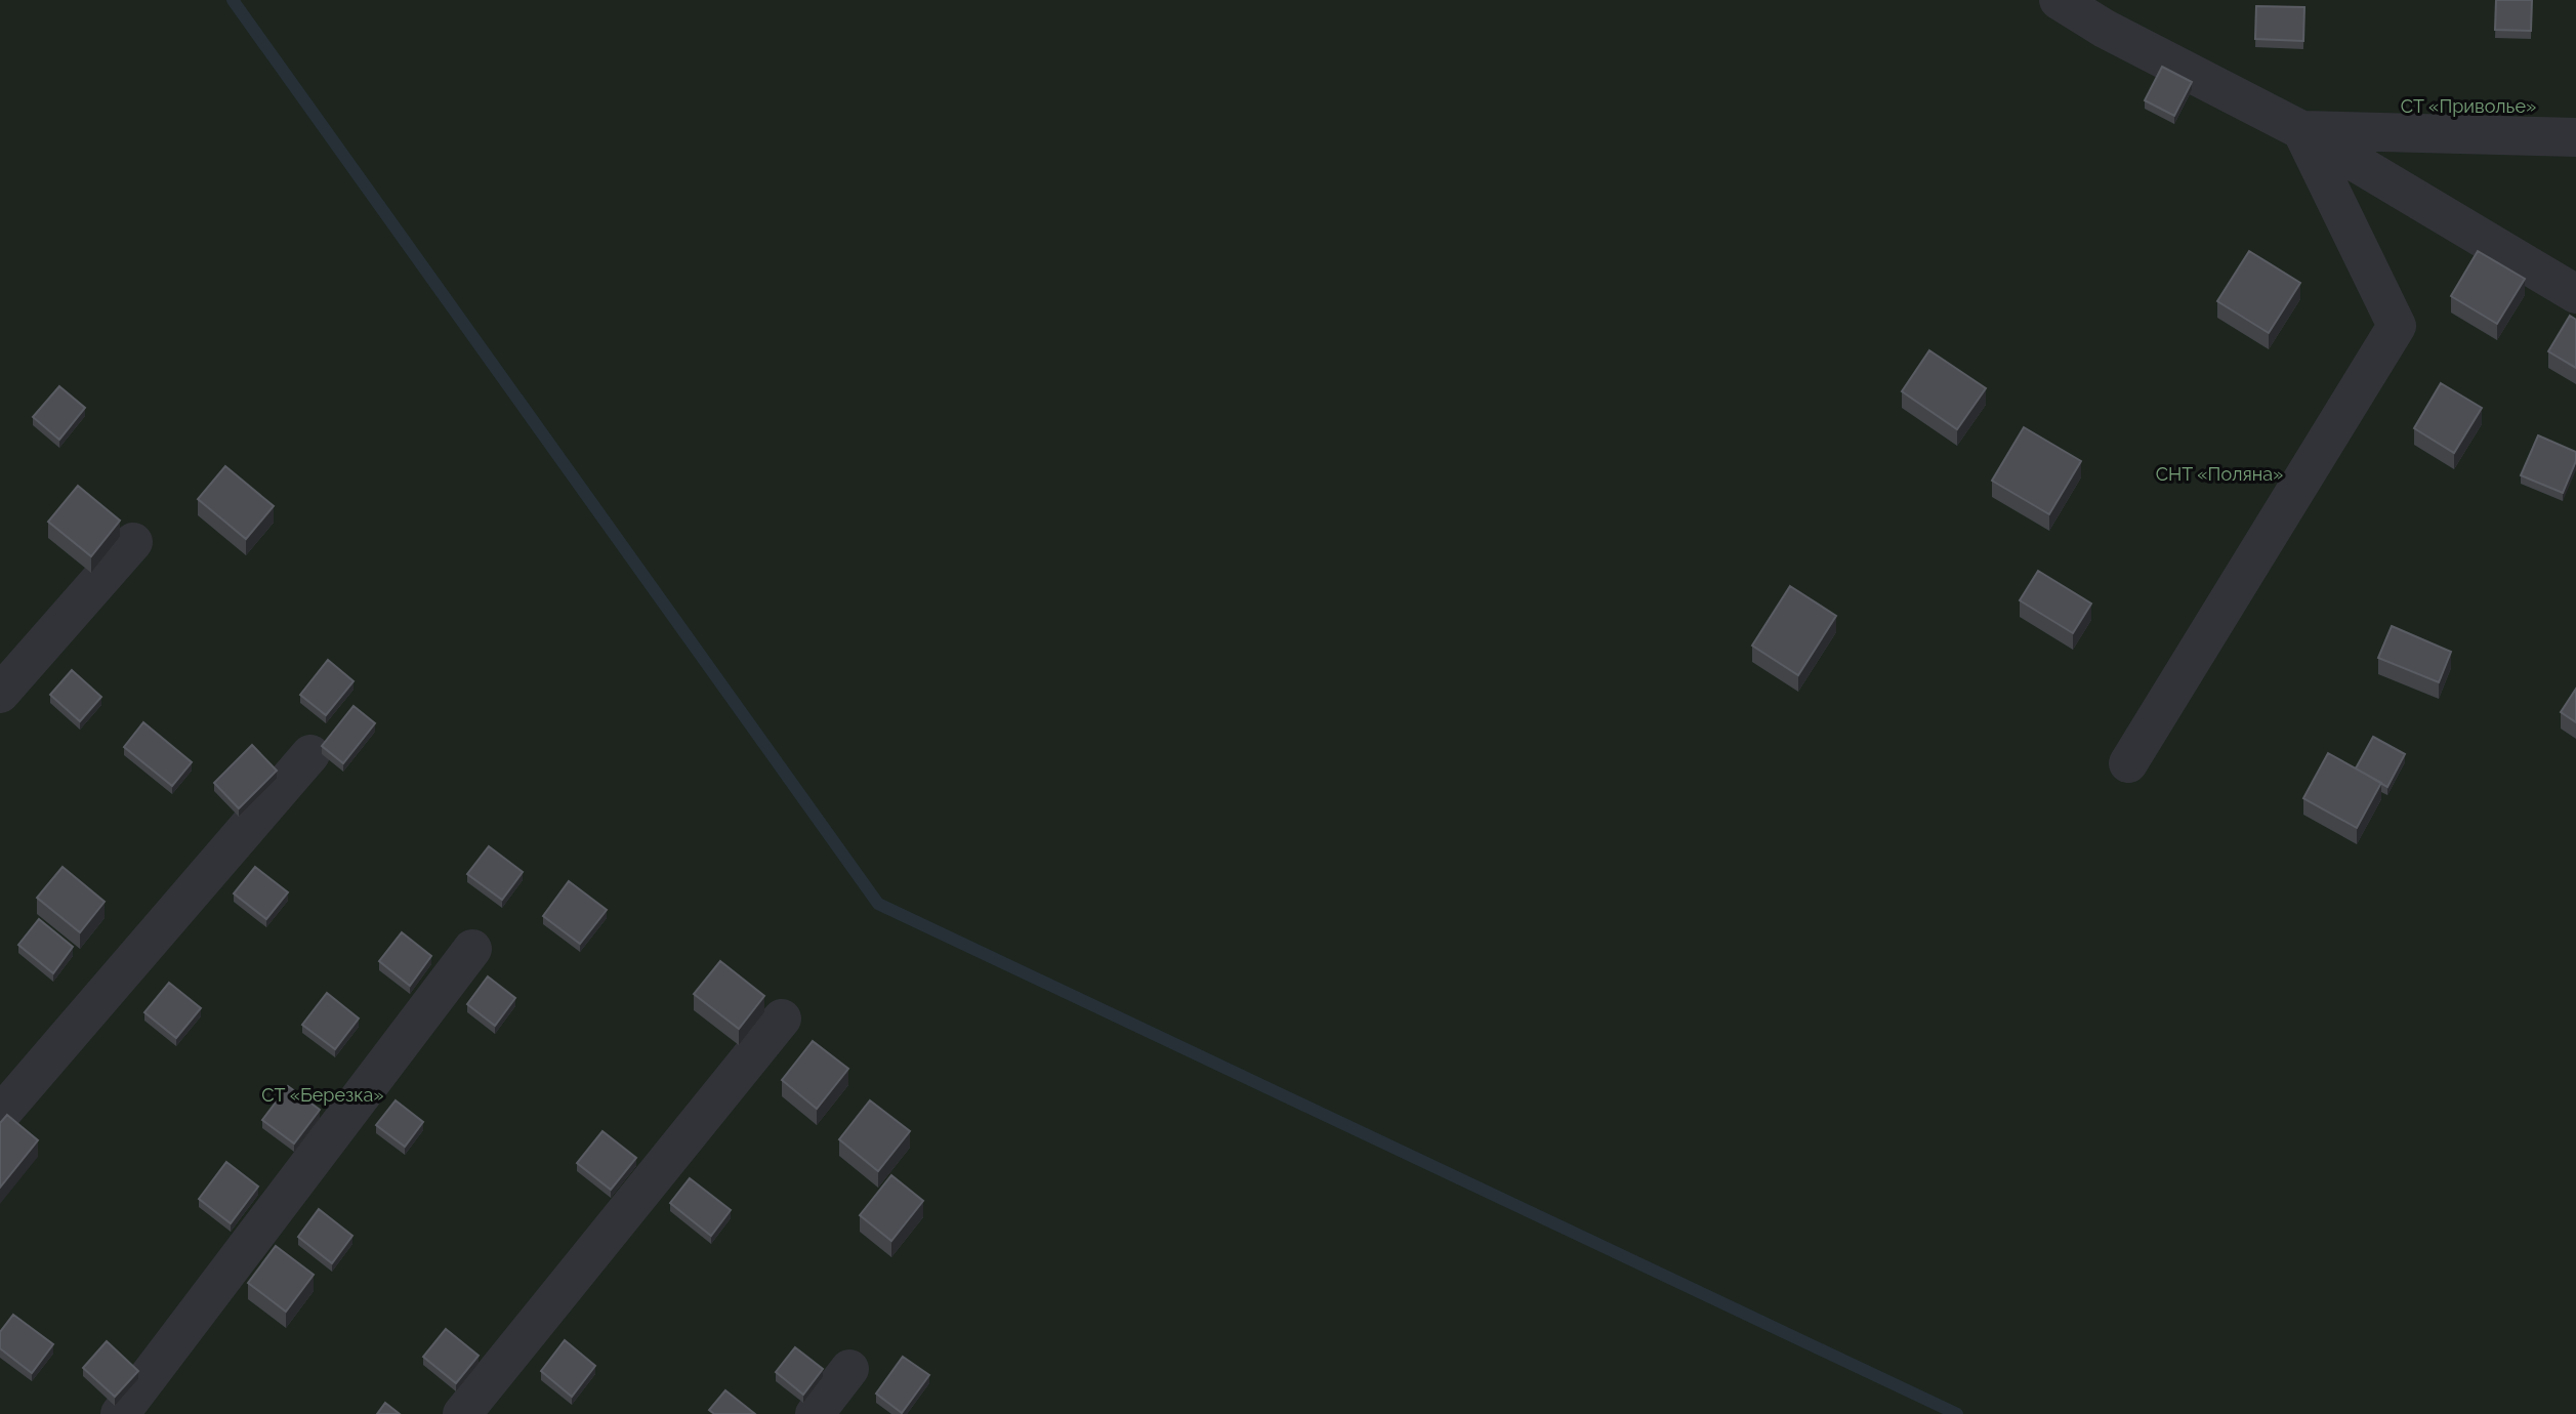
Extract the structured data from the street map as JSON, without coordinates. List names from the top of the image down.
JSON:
{
  "parks": ["СТ «Приволье»", "СНТ «Поляна»", "СТ «Березка»"]
}
